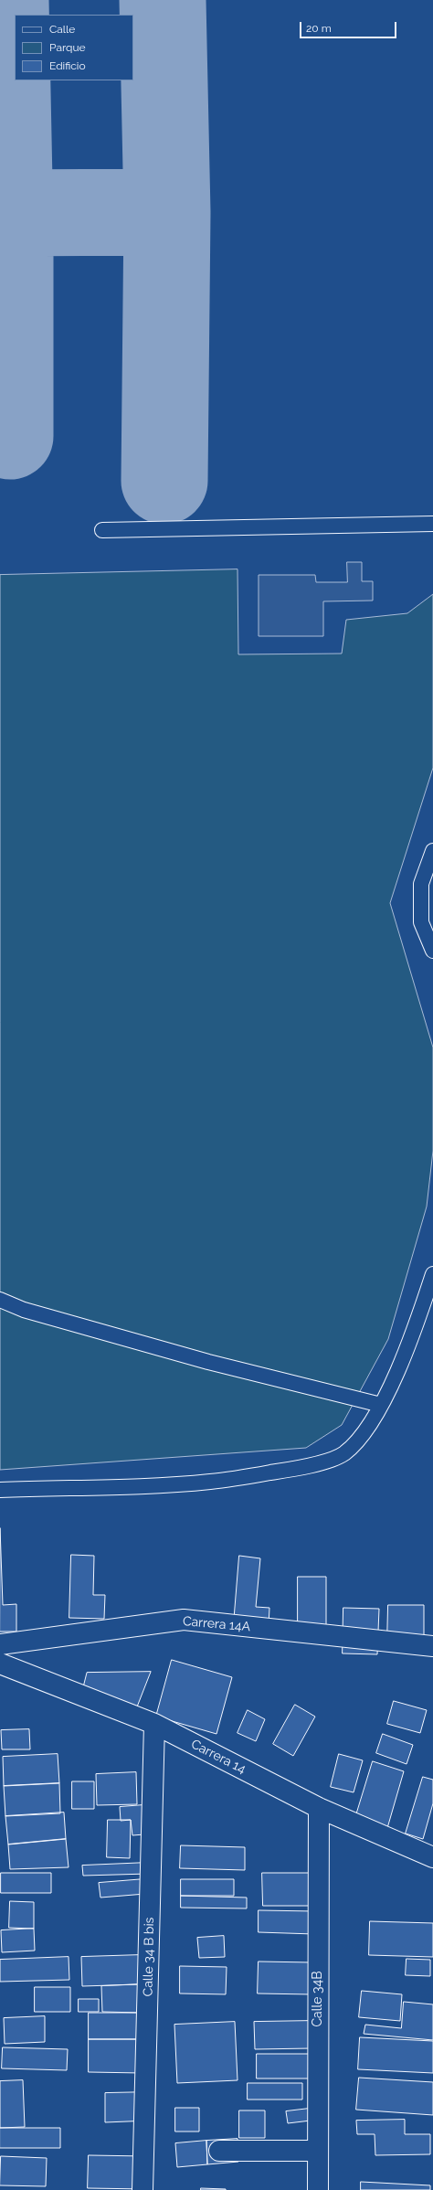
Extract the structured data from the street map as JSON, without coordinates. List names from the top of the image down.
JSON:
{
  "streets": {
    "street": [
      "Carrera 14A",
      "Carrera 14",
      "Calle 34 B bis",
      "Calle 34B"
    ]
  },
  "crossings": [
    ["Carrera 14", "Calle 34 B bis"],
    ["Carrera 14", "Calle 34B"]
  ],
  "legend": ["Calle", "Parque", "Edificio"],
  "scale_bar": "20 m"
}
